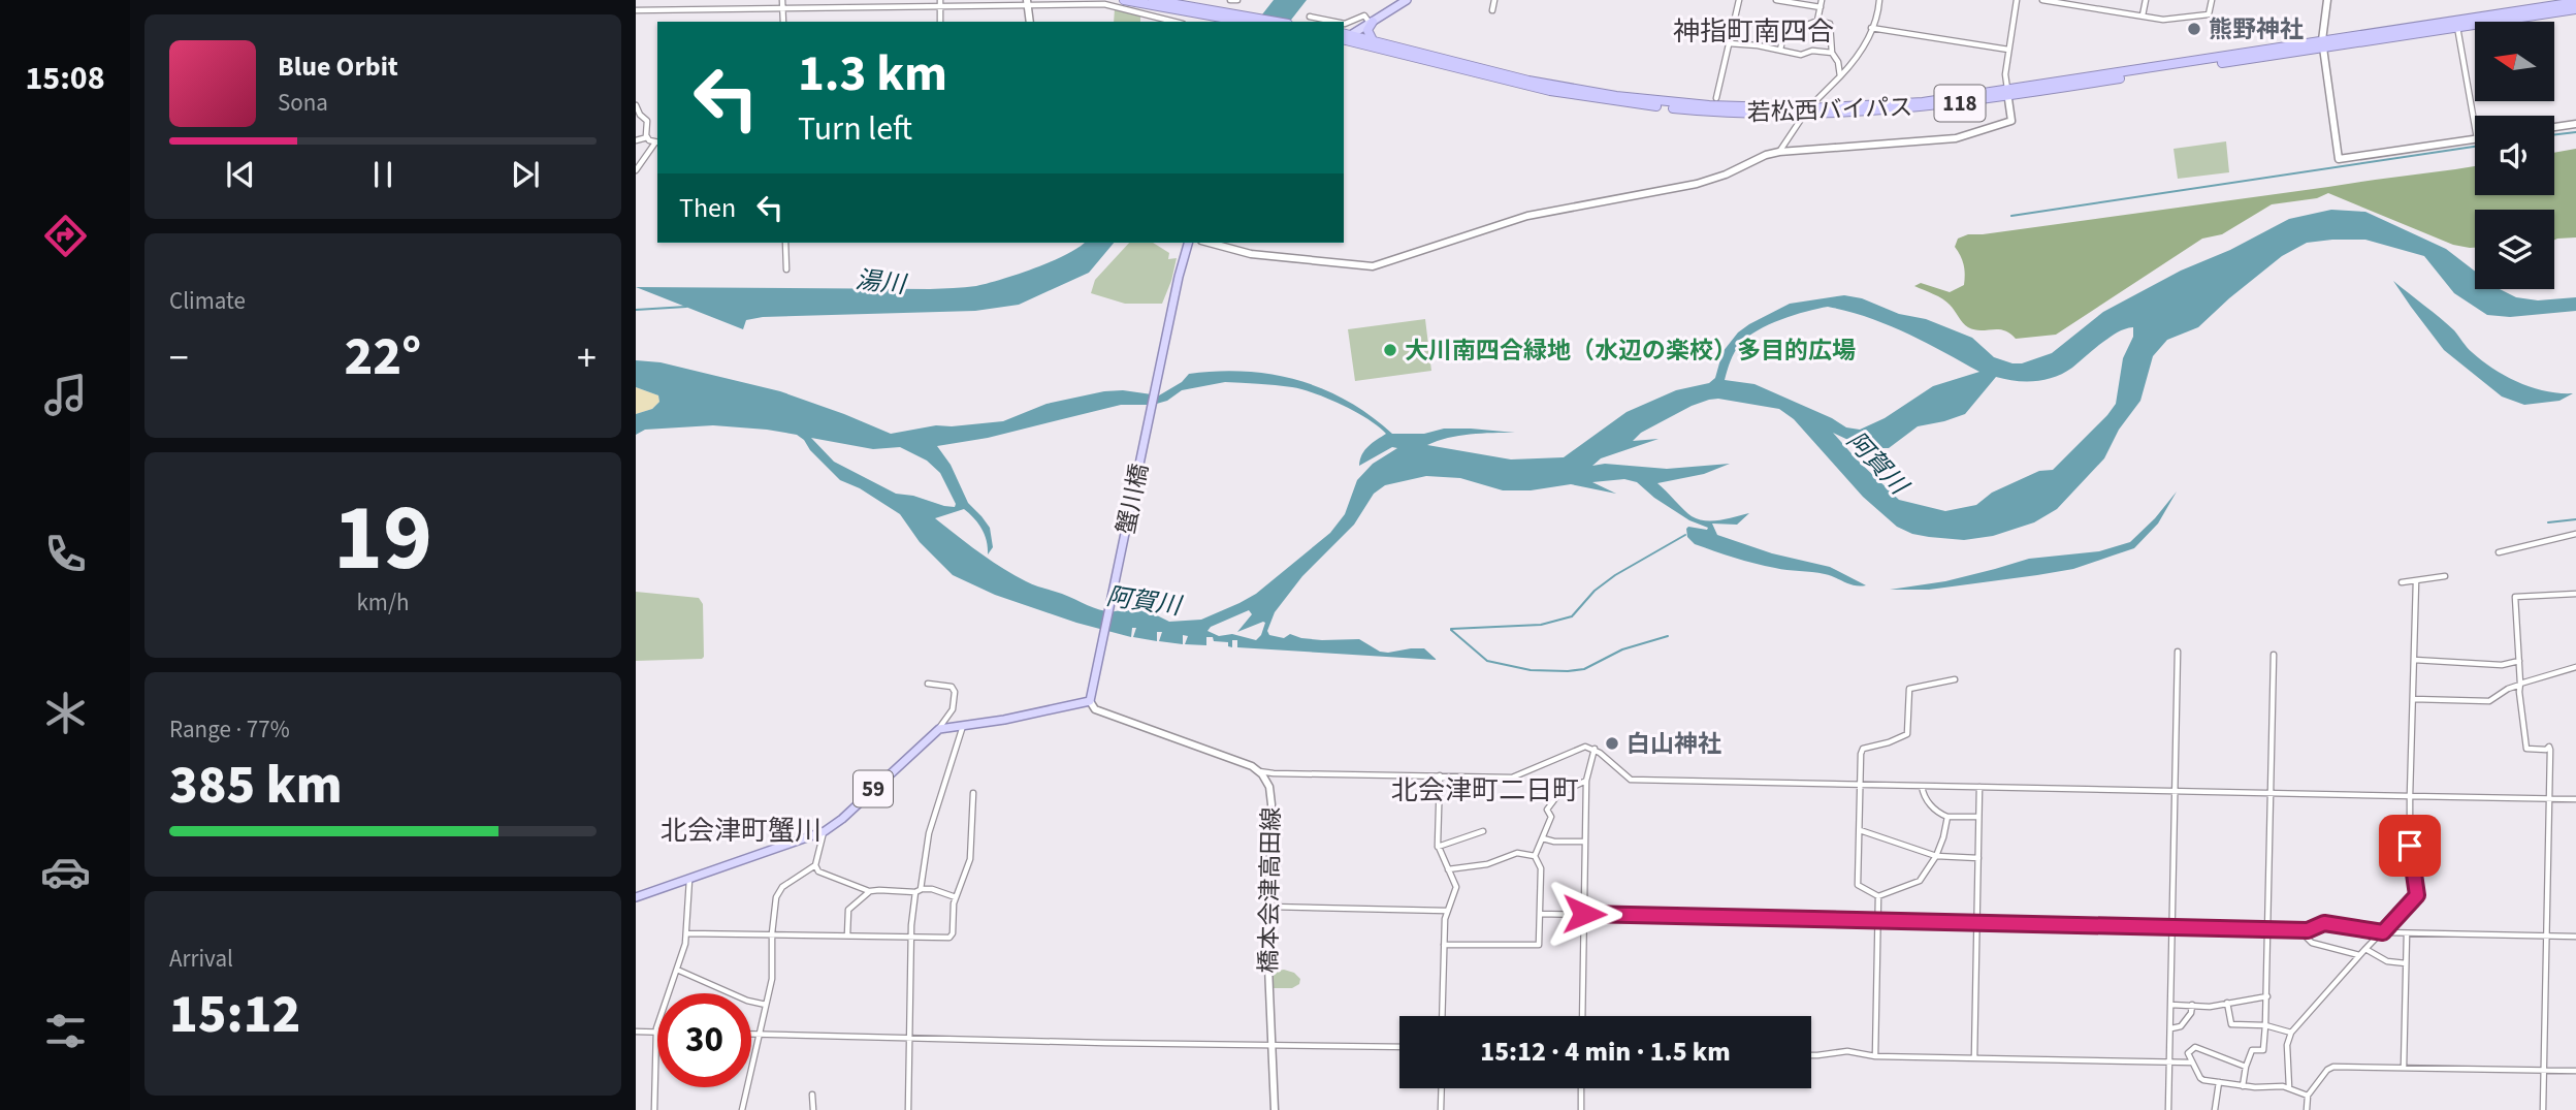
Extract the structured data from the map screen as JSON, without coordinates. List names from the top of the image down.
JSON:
{
  "streets": {
    "highway": ["118", "若松西バイパス"],
    "main road": ["蟹川橋", "59"],
    "street": ["橋本会津高田線"]
  },
  "districts": ["神指町南四合", "北会津町二日町", "北会津町蟹川"],
  "water": ["湯川", "阿賀川"],
  "places": ["熊野神社", "大川南四合緑地（水辺の楽校）多目的広場", "白山神社"],
  "north": "left",
  "page": {
    "tabs": "15:08",
    "turn": ["1.3 km", "Turn left"],
    "song": ["Blue Orbit", "Sona"],
    "then": "Then",
    "tile": [
      "Climate",
      ["19", "km/h"],
      ["Range · 77%", "385 km"],
      ["Arrival", "15:12"]
    ],
    "heat": ["−", "22°", "+"],
    "limit": "30",
    "trip": "15:12 · 4 min · 1.5 km"
  }
}
